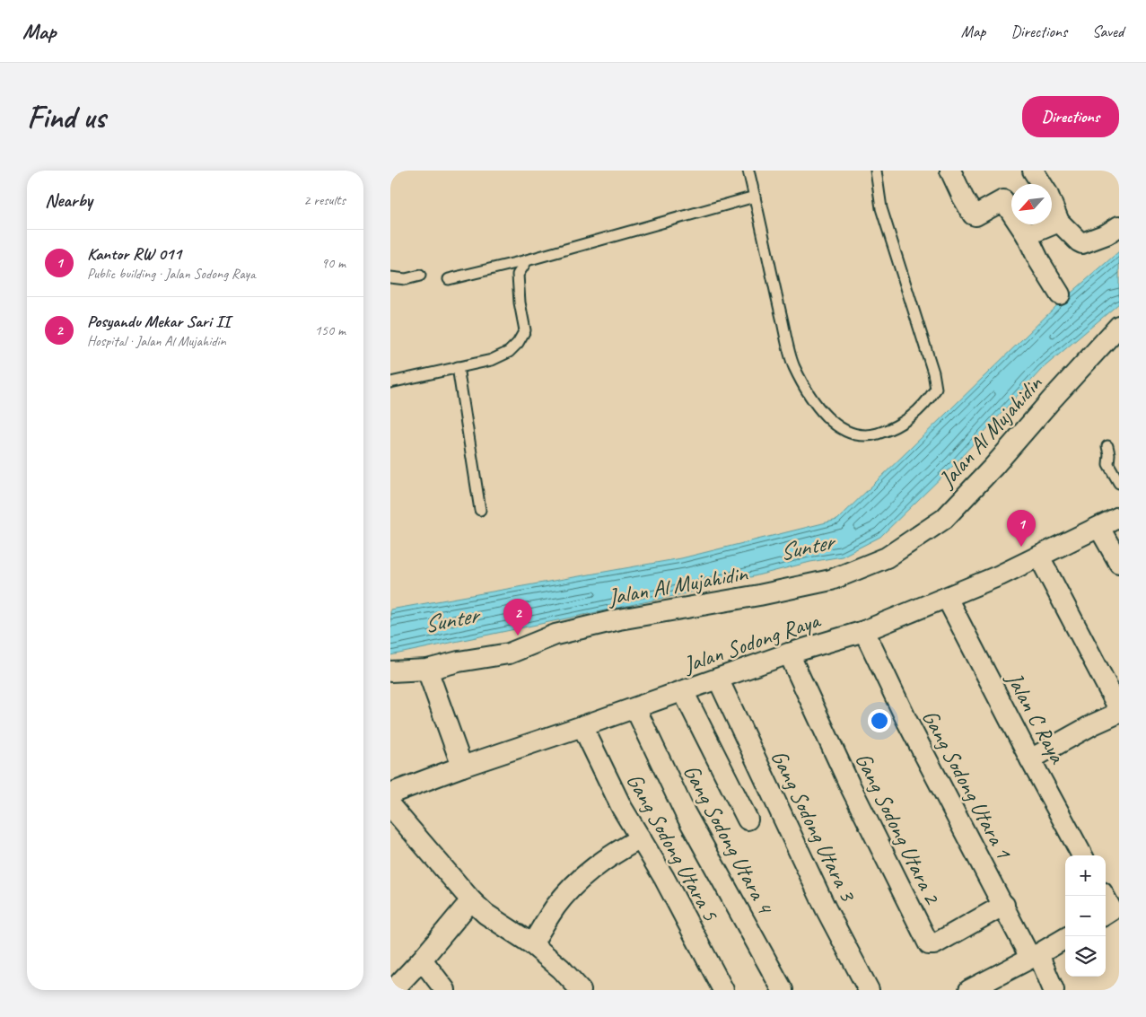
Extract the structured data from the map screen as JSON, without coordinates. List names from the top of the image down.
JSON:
{
  "streets": {
    "street": [
      "Jalan Al Mujahidin",
      "Jalan Sodong Raya",
      "Jalan C Raya",
      "Gang Sodong Utara 1",
      "Gang Sodong Utara 3",
      "Gang Sodong Utara 2",
      "Gang Sodong Utara 4",
      "Gang Sodong Utara 5"
    ]
  },
  "crossings": [
    ["Jalan Sodong Raya", "Jalan C Raya"],
    ["Jalan Sodong Raya", "Gang Sodong Utara 1"],
    ["Jalan Sodong Raya", "Gang Sodong Utara 3"],
    ["Jalan Sodong Raya", "Gang Sodong Utara 2"],
    ["Jalan Sodong Raya", "Gang Sodong Utara 4"],
    ["Jalan Sodong Raya", "Gang Sodong Utara 5"],
    ["Gang Sodong Utara 1", "Gang Sodong Utara 2"]
  ],
  "water": ["Sunter"],
  "north": "bottom left",
  "page": {
    "header": "Map",
    "nav": ["Map", "Directions", "Saved"],
    "buttons": "Directions",
    "title": "Find us",
    "heading": ["Nearby", "2 results"],
    "list": [
      {
        "mark": "1",
        "name": "Kantor RW 011",
        "note": "Public building · Jalan Sodong Raya",
        "value": "90 m"
      },
      {
        "mark": "2",
        "name": "Posyandu Mekar Sari II",
        "note": "Hospital · Jalan Al Mujahidin",
        "value": "150 m"
      }
    ],
    "pins": ["1", "2"],
    "map_buttons": ["+", "−"]
  }
}
